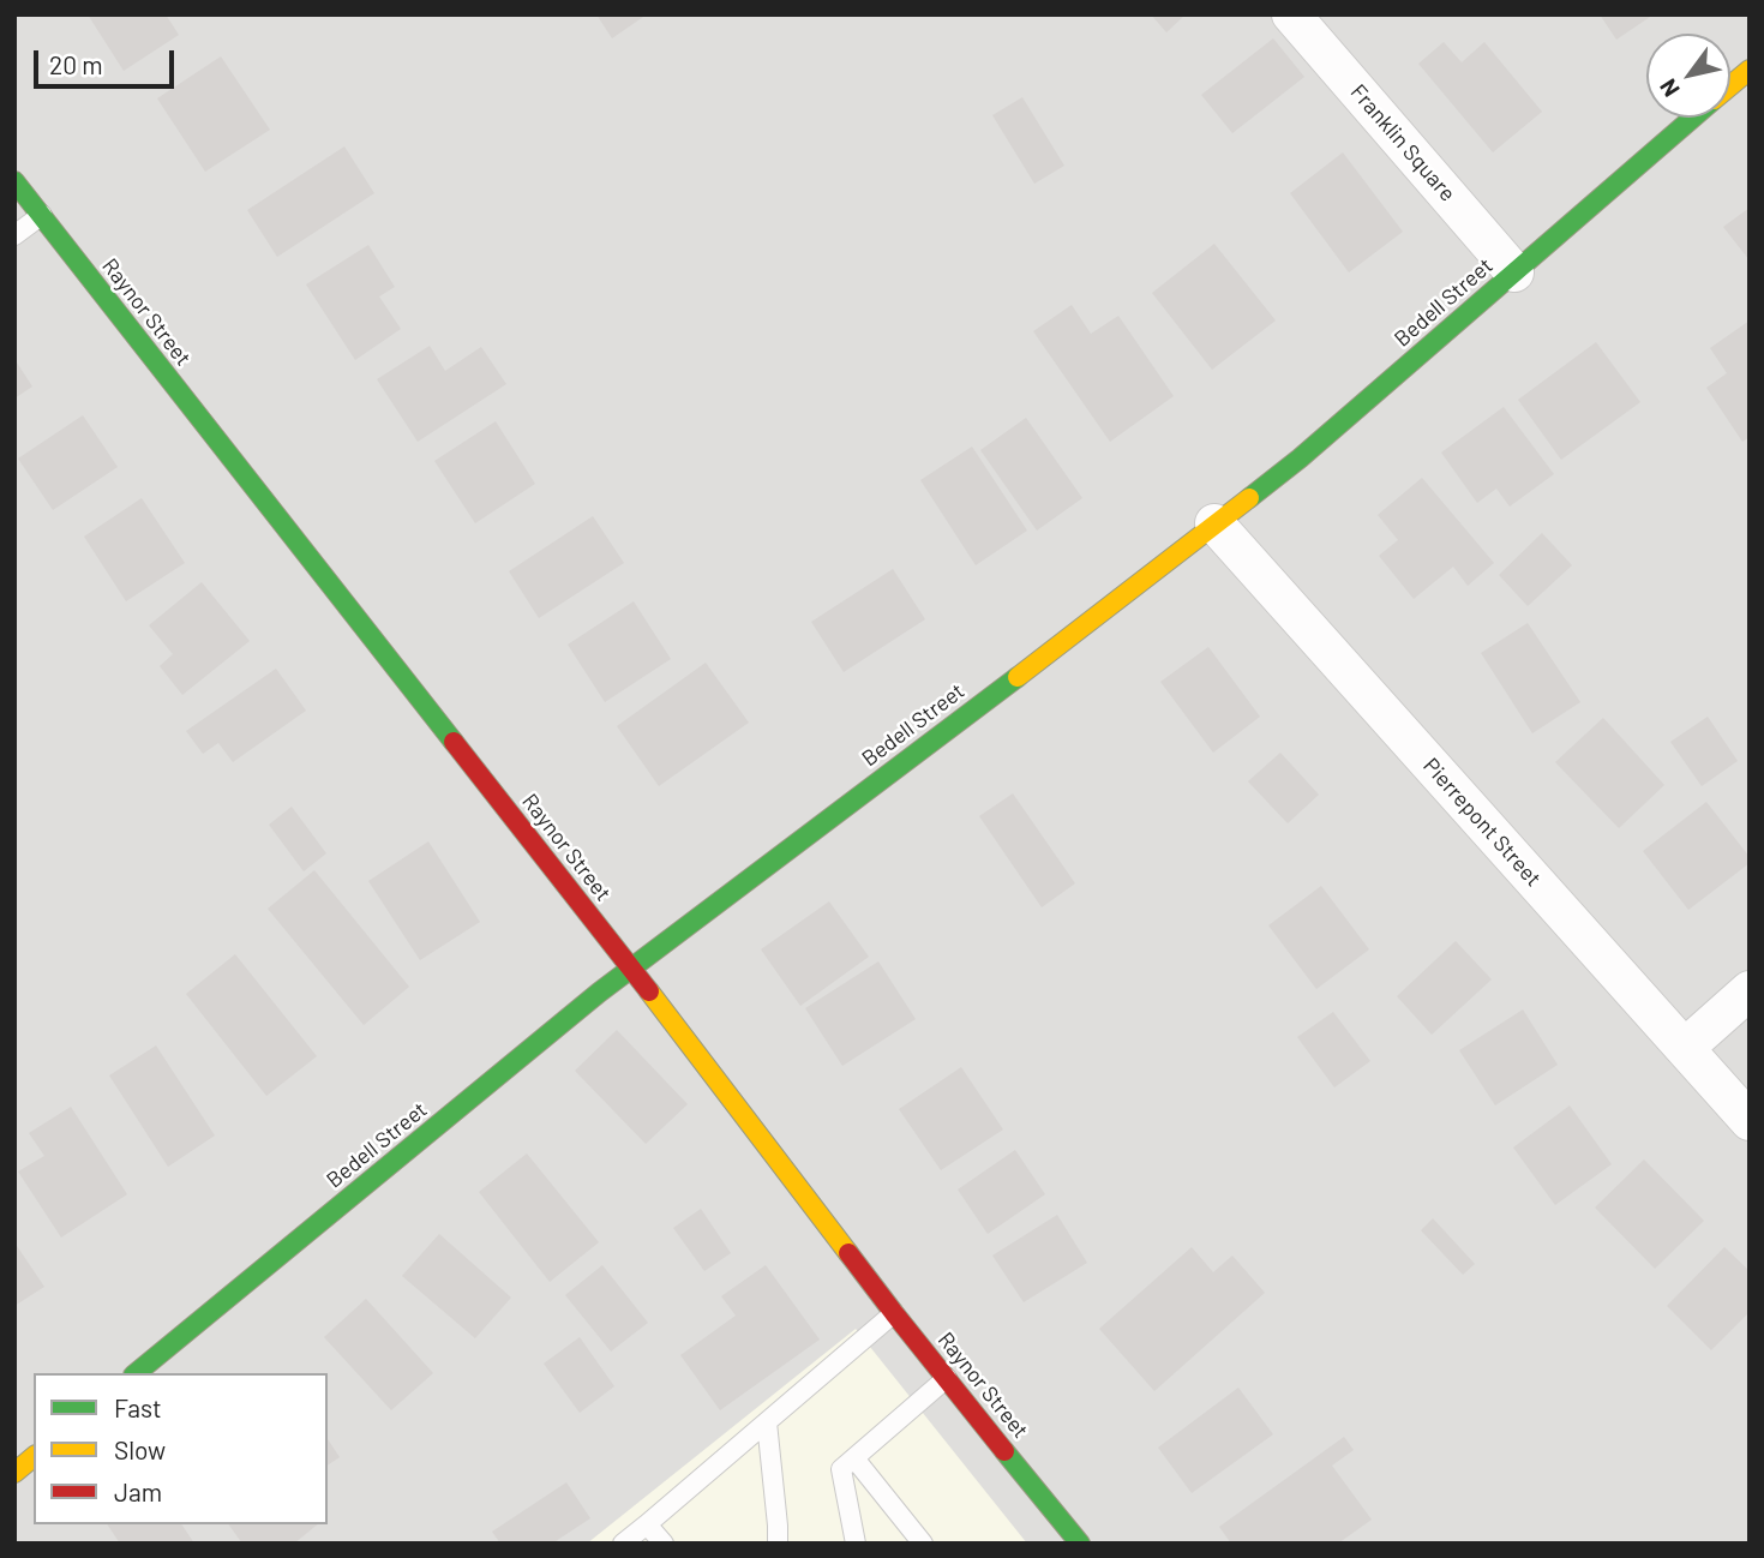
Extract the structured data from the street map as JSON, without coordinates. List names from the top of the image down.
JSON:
{
  "streets": {
    "street": [
      "Franklin Square",
      "Bedell Street",
      "Raynor Street",
      "Pierrepont Street"
    ]
  },
  "crossings": [
    ["Franklin Square", "Bedell Street"],
    ["Bedell Street", "Raynor Street"],
    ["Bedell Street", "Pierrepont Street"]
  ],
  "legend": ["Fast", "Slow", "Jam"],
  "scale_bar": "20 m",
  "north": "bottom left"
}
